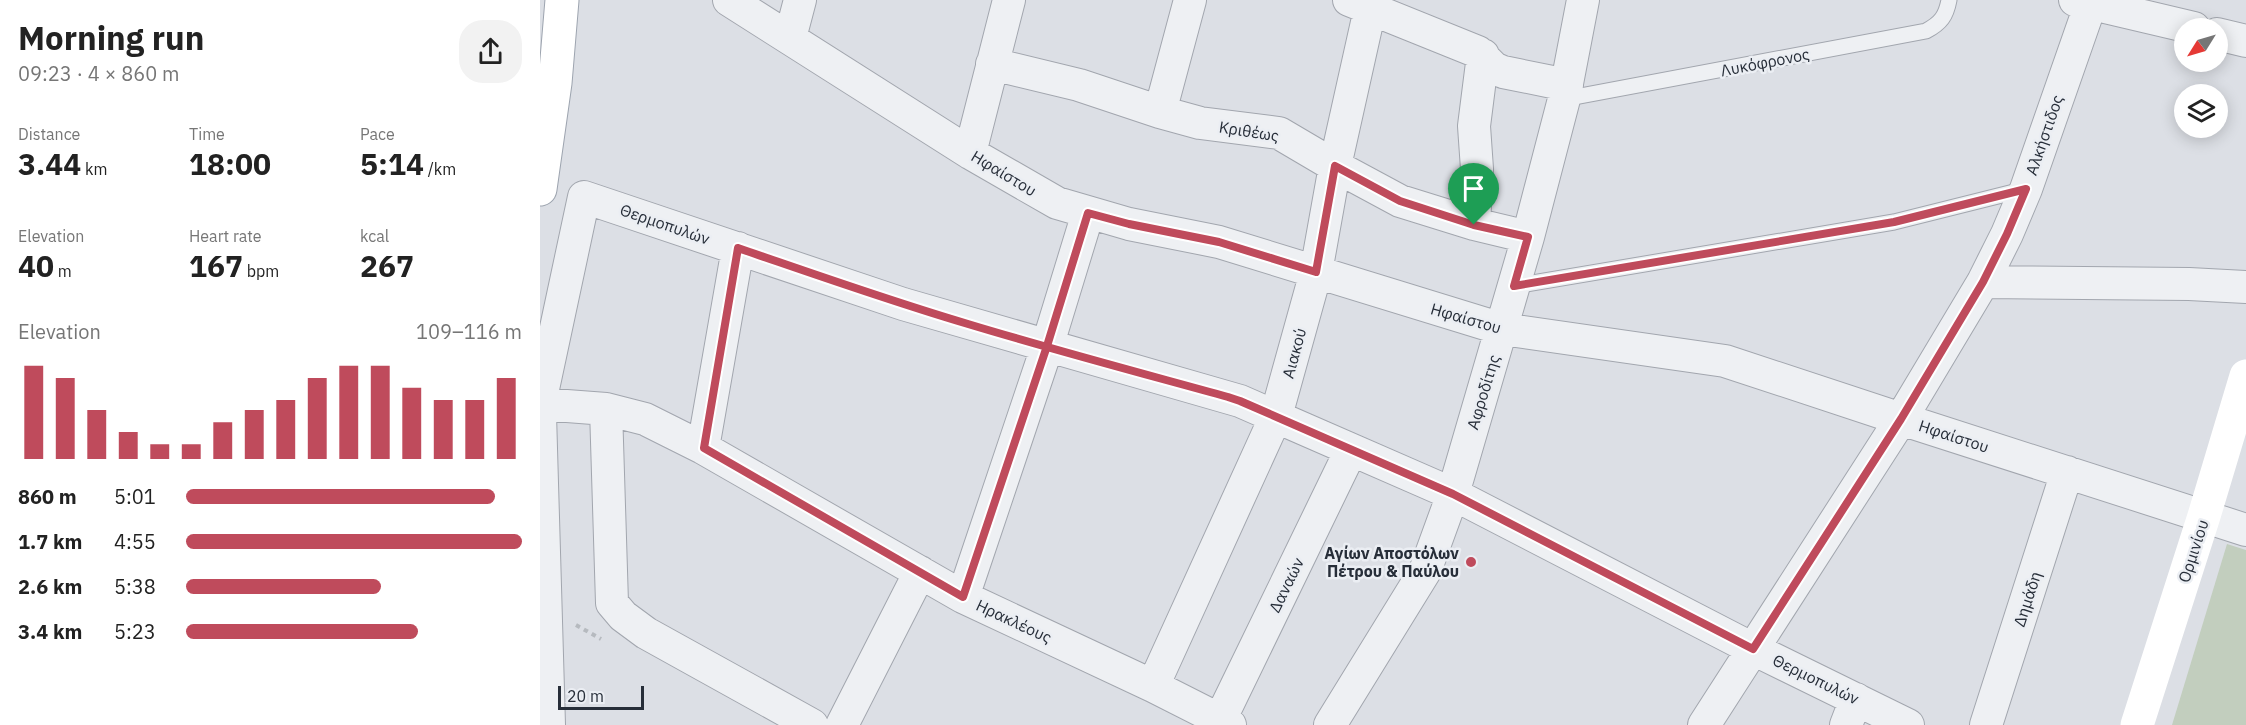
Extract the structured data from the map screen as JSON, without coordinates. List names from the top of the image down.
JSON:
{
  "streets": {
    "street": [
      "Λυκόφρoνος",
      "Κριθέως",
      "Αλκήστιδος",
      "Ηφαίστου",
      "Θερμοπυλών",
      "Αιακού",
      "Αφροδίτης",
      "Ορμινίου",
      "Δαναών",
      "Δημάδη",
      "Ηρακλέους"
    ]
  },
  "crossings": [
    ["Λυκόφρoνος", "Αιακού"],
    ["Λυκόφρoνος", "Αφροδίτης"],
    ["Κριθέως", "Αιακού"],
    ["Κριθέως", "Αφροδίτης"],
    ["Αλκήστιδος", "Ηφαίστου"],
    ["Αλκήστιδος", "Θερμοπυλών"],
    ["Ηφαίστου", "Αιακού"],
    ["Ηφαίστου", "Αφροδίτης"],
    ["Ηφαίστου", "Ορμινίου"],
    ["Ηφαίστου", "Δημάδη"],
    ["Θερμοπυλών", "Αιακού"],
    ["Θερμοπυλών", "Αφροδίτης"],
    ["Θερμοπυλών", "Δαναών"],
    ["Θερμοπυλών", "Ηρακλέους"],
    ["Αιακού", "Ηρακλέους"],
    ["Δαναών", "Ηρακλέους"]
  ],
  "places": ["Αγίων Αποστόλων Πέτρου & Παύλου"],
  "scale_bar": "20 m",
  "north": "bottom left",
  "page": {
    "heading": ["Morning run", "09:23 · 4 × 860 m"],
    "stats": [
      ["Distance", "3.44 km"],
      ["Time", "18:00"],
      ["Pace", "5:14 /km"],
      ["Elevation", "40 m"],
      ["Heart rate", "167 bpm"],
      ["kcal", "267"]
    ],
    "chart": ["Elevation", "109–116 m"],
    "list": [
      {
        "name": "860 m",
        "note": "5:01"
      },
      {
        "name": "1.7 km",
        "note": "4:55"
      },
      {
        "name": "2.6 km",
        "note": "5:38"
      },
      {
        "name": "3.4 km",
        "note": "5:23"
      }
    ],
    "scale": "20 m"
  }
}
